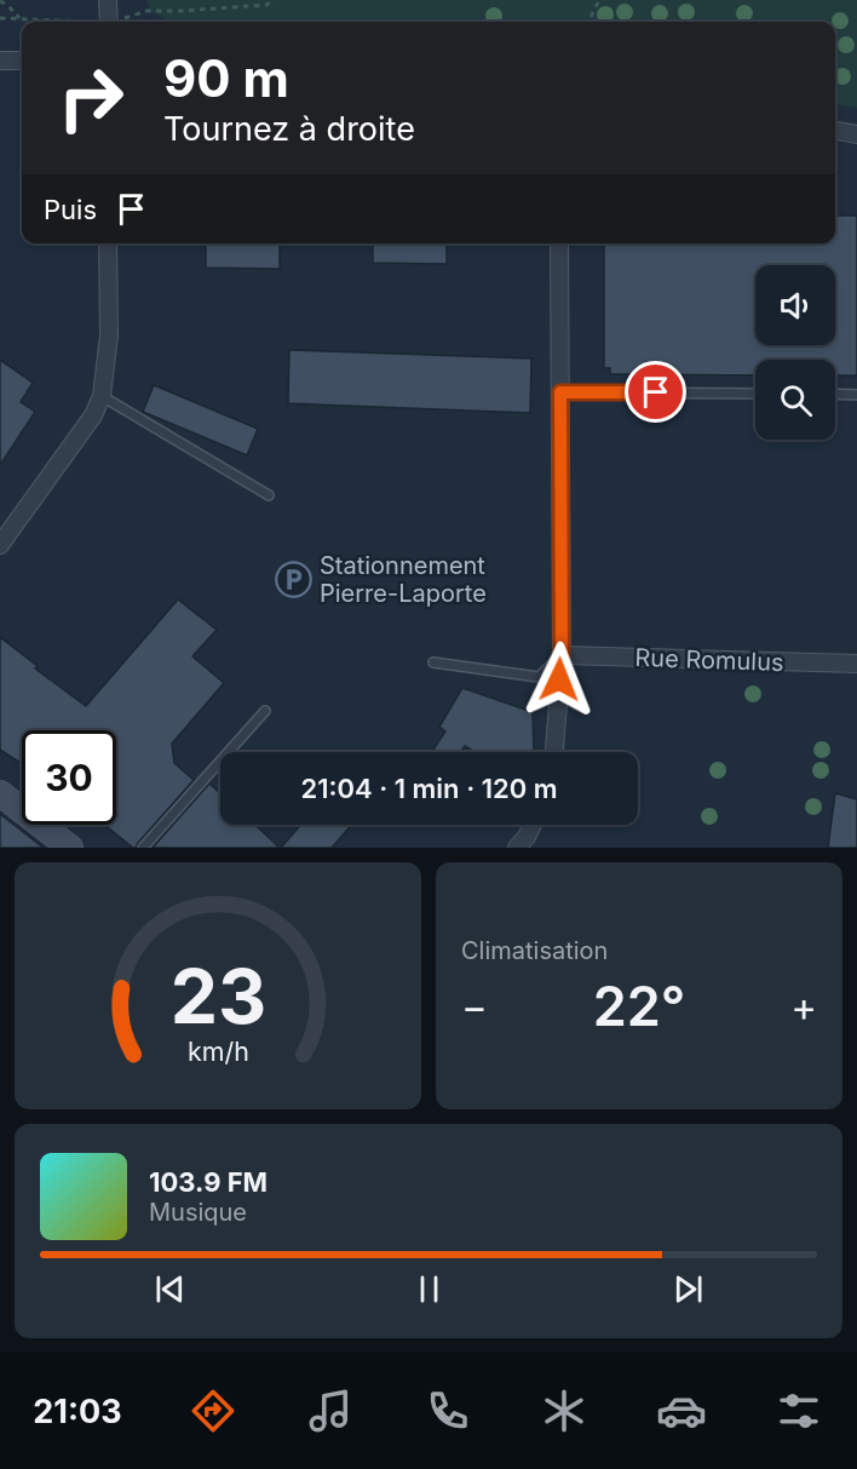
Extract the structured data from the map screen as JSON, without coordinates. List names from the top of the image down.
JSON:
{
  "streets": {
    "street": ["Rue Romulus"]
  },
  "places": {
    "parking": ["Stationnement Pierre-Laporte"]
  },
  "page": {
    "turn": ["90 m", "Tournez à droite"],
    "then": "Puis",
    "limit": "30",
    "trip": "21:04 · 1 min · 120 m",
    "tile": "Climatisation",
    "heat": ["−", "22°", "+"],
    "song": ["103.9 FM", "Musique"],
    "tabs": "21:03",
    "gauge": ["23", "km/h"]
  }
}
